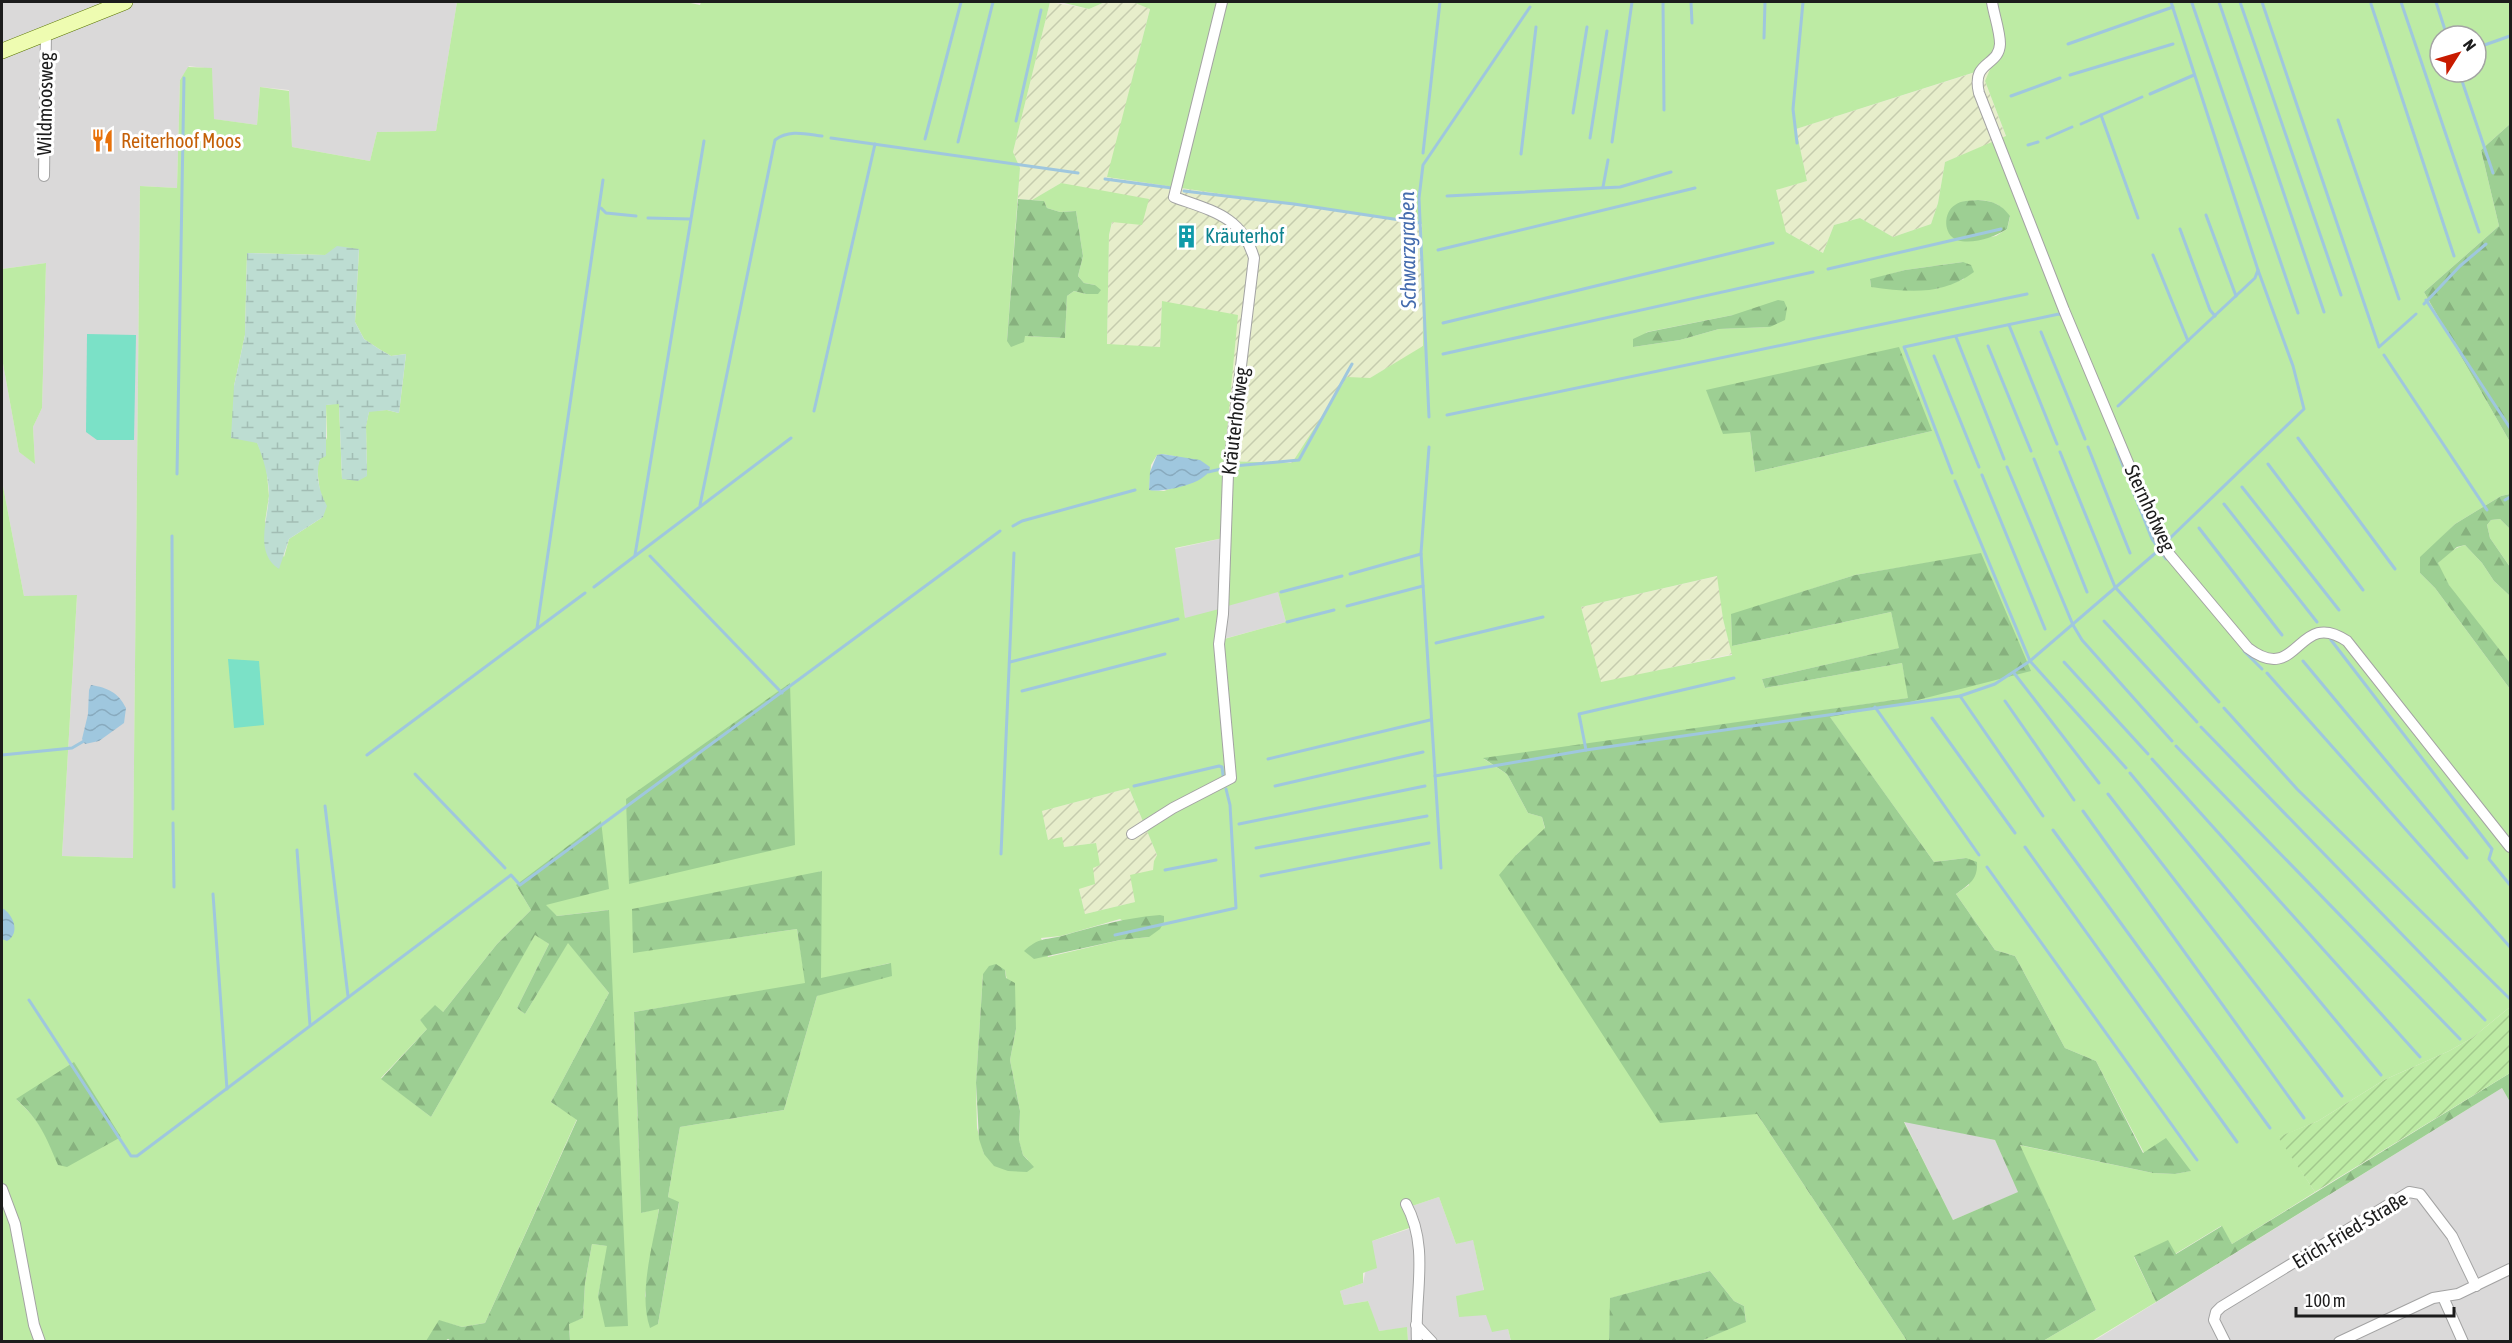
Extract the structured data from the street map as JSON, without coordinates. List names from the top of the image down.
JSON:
{
  "streets": {
    "street": [
      "Wildmoosweg",
      "Kräuterhofweg",
      "Sternhofweg",
      "Erich-Fried-Straße"
    ]
  },
  "water": ["Schwarzgraben"],
  "places": {
    "restaurant": ["Reiterhoof Moos"],
    "building": ["Kräuterhof"]
  },
  "scale_bar": "100 m",
  "north": "top right"
}
